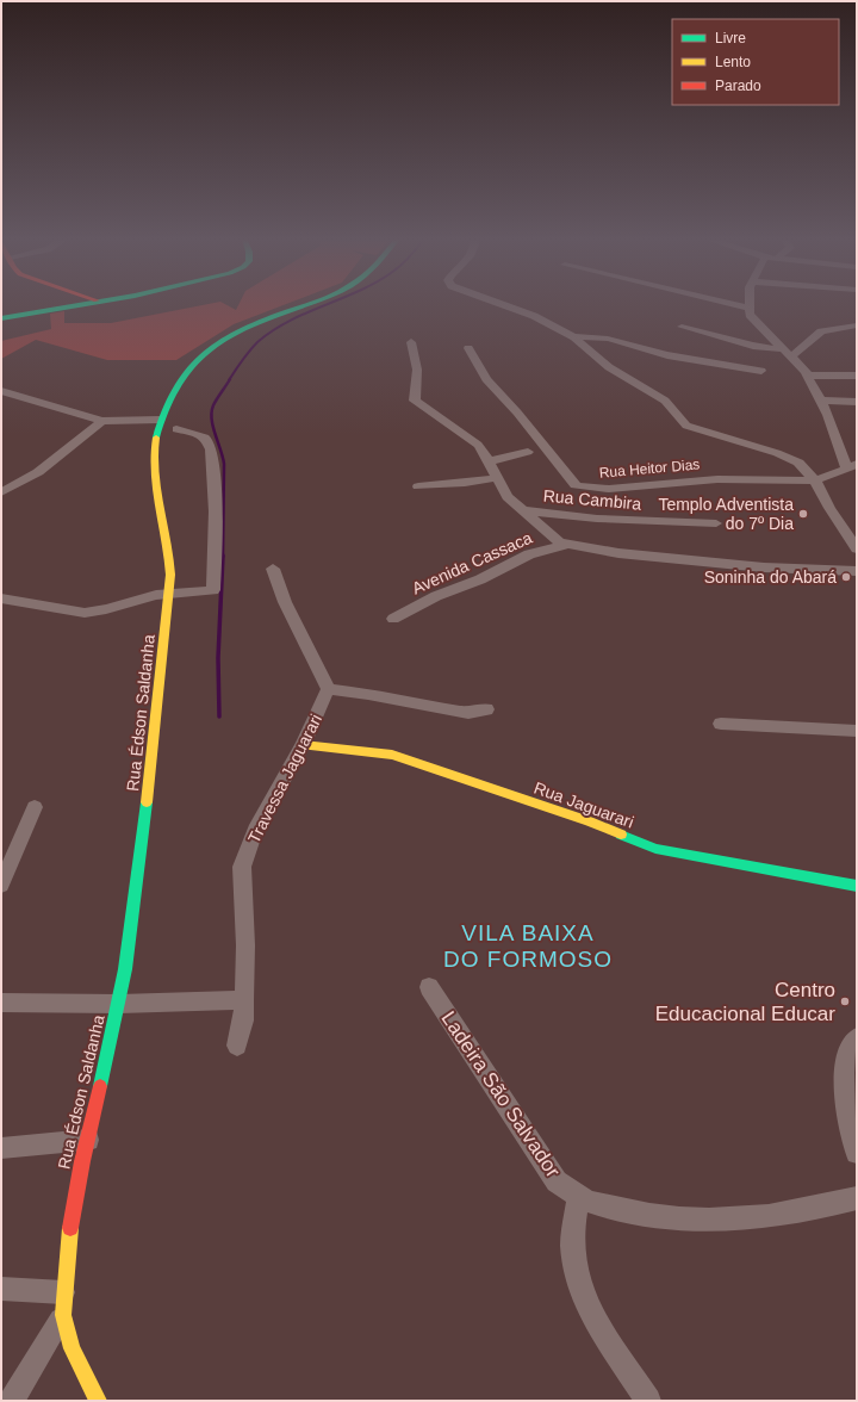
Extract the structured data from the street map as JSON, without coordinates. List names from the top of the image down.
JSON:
{
  "streets": {
    "street": [
      "Rua Heitor Dias",
      "Rua Cambira",
      "Avenida Cassaca",
      "Rua Édson Saldanha",
      "Travessa Jaguarari",
      "Rua Jaguarari",
      "Ladeira São Salvador"
    ]
  },
  "crossings": [
    ["Travessa Jaguarari", "Rua Jaguarari"]
  ],
  "districts": ["VILA BAIXA DO FORMOSO"],
  "places": ["Templo Adventista do 7º Dia", "Soninha do Abará", "Centro Educacional Educar"],
  "legend": ["Livre", "Lento", "Parado"]
}
